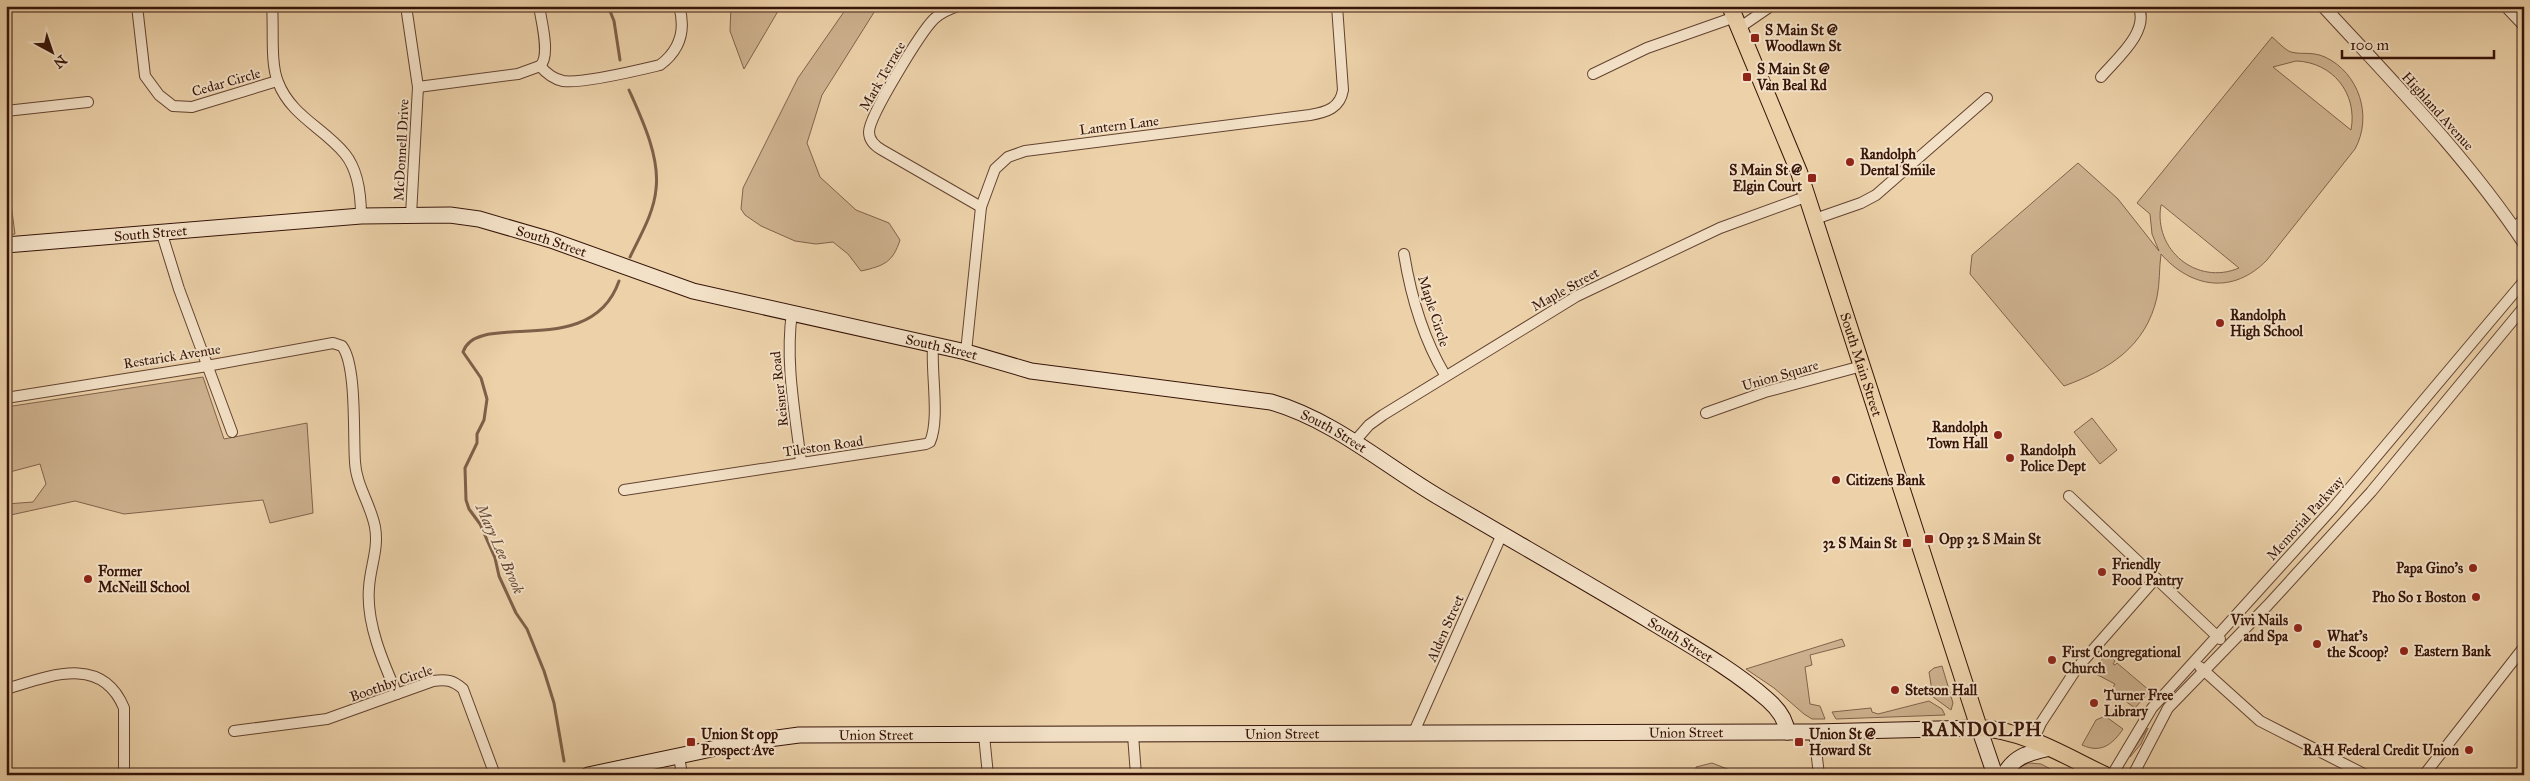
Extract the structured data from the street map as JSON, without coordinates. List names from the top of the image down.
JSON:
{
  "streets": {
    "main road": ["South Street", "South Main Street", "Union Street"],
    "street": [
      "Mark Terrace",
      "Cedar Circle",
      "Highland Avenue",
      "Lantern Lane",
      "McDonnell Drive",
      "Maple Street",
      "Maple Circle",
      "Restarick Avenue",
      "Union Square",
      "Reisner Road",
      "Tileston Road",
      "Memorial Parkway",
      "Alden Street",
      "Boothby Circle"
    ]
  },
  "crossings": [
    ["Mark Terrace", "Lantern Lane"],
    ["Cedar Circle", "South Street"],
    ["Lantern Lane", "South Street"],
    ["McDonnell Drive", "South Street"],
    ["South Street", "Maple Street"],
    ["South Street", "Reisner Road"],
    ["South Street", "Tileston Road"],
    ["South Street", "Alden Street"],
    ["South Street", "Union Street"],
    ["Maple Street", "Maple Circle"],
    ["Maple Street", "South Main Street"],
    ["Restarick Avenue", "Boothby Circle"],
    ["South Main Street", "Union Square"],
    ["South Main Street", "Union Street"],
    ["Reisner Road", "Tileston Road"],
    ["Alden Street", "Union Street"]
  ],
  "districts": ["RANDOLPH"],
  "water": ["Mary Lee Brook"],
  "places": {
    "transit": [
      "S Main St @ Woodlawn St",
      "S Main St @ Van Beal Rd",
      "S Main St @ Elgin Court",
      "Opp 32 S Main St",
      "32 S Main St",
      "Union St opp Prospect Ave",
      "Union St @ Howard St"
    ],
    "other": [
      "Randolph Dental Smile",
      "Randolph High School",
      "Randolph Town Hall",
      "Randolph Police Dept",
      "Citizens Bank",
      "Papa Gino's",
      "Friendly Food Pantry",
      "Former McNeill School",
      "Pho So 1 Boston",
      "Vivi Nails and Spa",
      "What's the Scoop?",
      "Eastern Bank",
      "First Congregational Church",
      "Stetson Hall",
      "Turner Free Library",
      "RAH Federal Credit Union"
    ]
  },
  "scale_bar": "100 m",
  "north": "bottom right"
}
